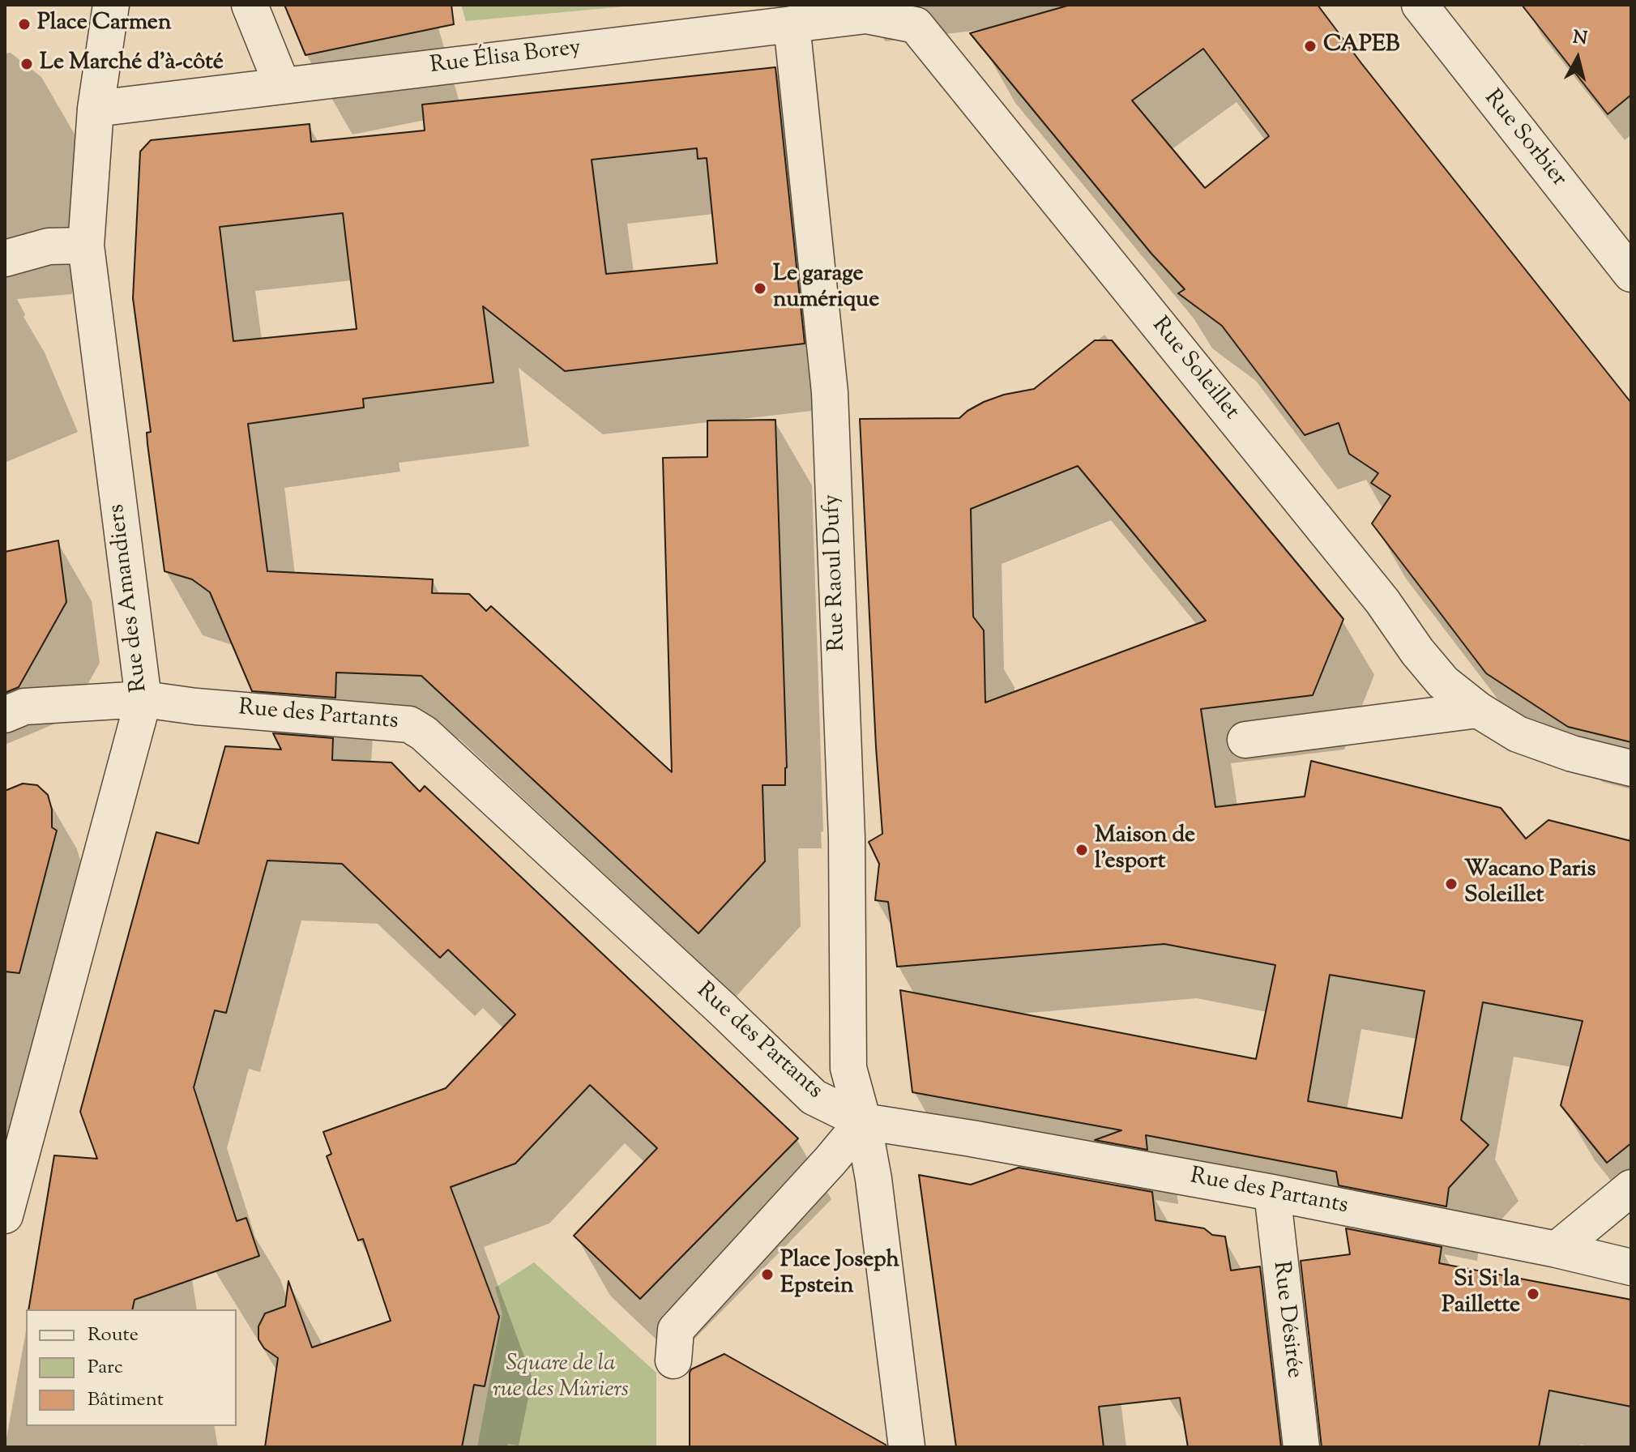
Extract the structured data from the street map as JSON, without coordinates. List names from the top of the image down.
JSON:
{
  "streets": {
    "street": [
      "Rue Élisa Borey",
      "Rue Sorbier",
      "Rue Soleillet",
      "Rue Raoul Dufy",
      "Rue des Amandiers",
      "Rue des Partants",
      "Rue Désirée"
    ]
  },
  "crossings": [
    ["Rue Élisa Borey", "Rue Soleillet"],
    ["Rue Élisa Borey", "Rue Raoul Dufy"],
    ["Rue Élisa Borey", "Rue des Amandiers"],
    ["Rue Raoul Dufy", "Rue des Partants"],
    ["Rue des Amandiers", "Rue des Partants"],
    ["Rue des Partants", "Rue Désirée"]
  ],
  "parks": ["Square de la rue des Mûriers"],
  "places": [
    "Place Carmen",
    "CAPEB",
    "Le Marché d'à-côté",
    "Le garage numérique",
    "Maison de l'esport",
    "Wacano Paris Soleillet",
    "Place Joseph Epstein",
    "Si Si la Paillette"
  ],
  "legend": ["Route", "Parc", "Bâtiment"],
  "north": "top"
}
